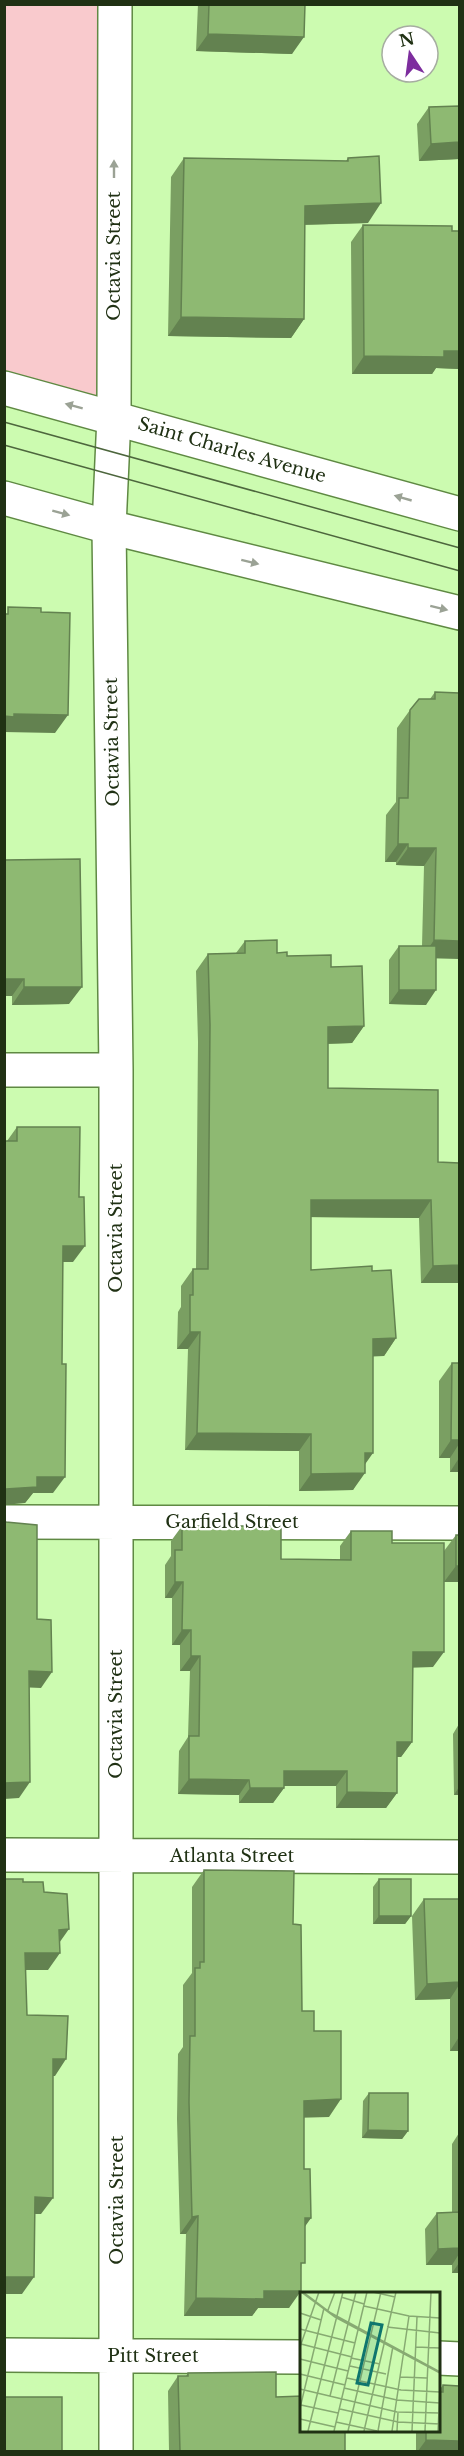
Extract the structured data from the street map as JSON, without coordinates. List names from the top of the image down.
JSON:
{
  "streets": {
    "street": [
      "Octavia Street",
      "Saint Charles Avenue",
      "Garfield Street",
      "Atlanta Street",
      "Pitt Street"
    ]
  },
  "crossings": [
    ["Octavia Street", "Saint Charles Avenue"],
    ["Octavia Street", "Garfield Street"],
    ["Octavia Street", "Atlanta Street"],
    ["Octavia Street", "Pitt Street"]
  ],
  "north": "top"
}
